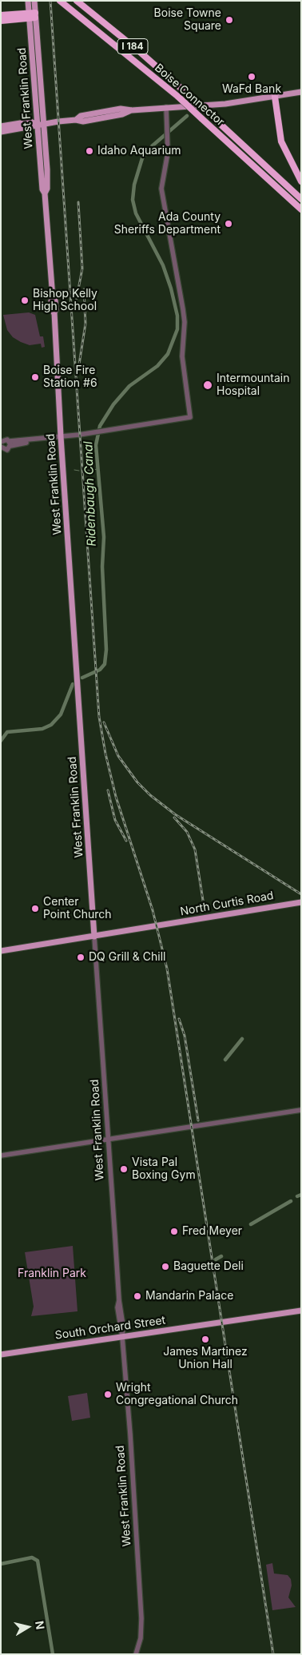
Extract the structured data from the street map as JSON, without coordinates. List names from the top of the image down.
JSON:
{
  "streets": {
    "highway": ["I 184", "Boise Connector"],
    "main road": ["West Franklin Road", "North Curtis Road", "South Orchard Street"]
  },
  "crossings": [
    ["West Franklin Road", "North Curtis Road"],
    ["West Franklin Road", "South Orchard Street"]
  ],
  "water": ["Ridenbaugh Canal"],
  "parks": ["Franklin Park"],
  "places": [
    "Boise Towne Square",
    "WaFd Bank",
    "Idaho Aquarium",
    "Ada County Sheriffs Department",
    "Bishop Kelly High School",
    "Boise Fire Station #6",
    "Intermountain Hospital",
    "Center Point Church",
    "DQ Grill & Chill",
    "Vista Pal Boxing Gym",
    "Fred Meyer",
    "Baguette Deli",
    "Mandarin Palace",
    "James Martinez Union Hall",
    "Wright Congregational Church"
  ],
  "north": "right"
}
